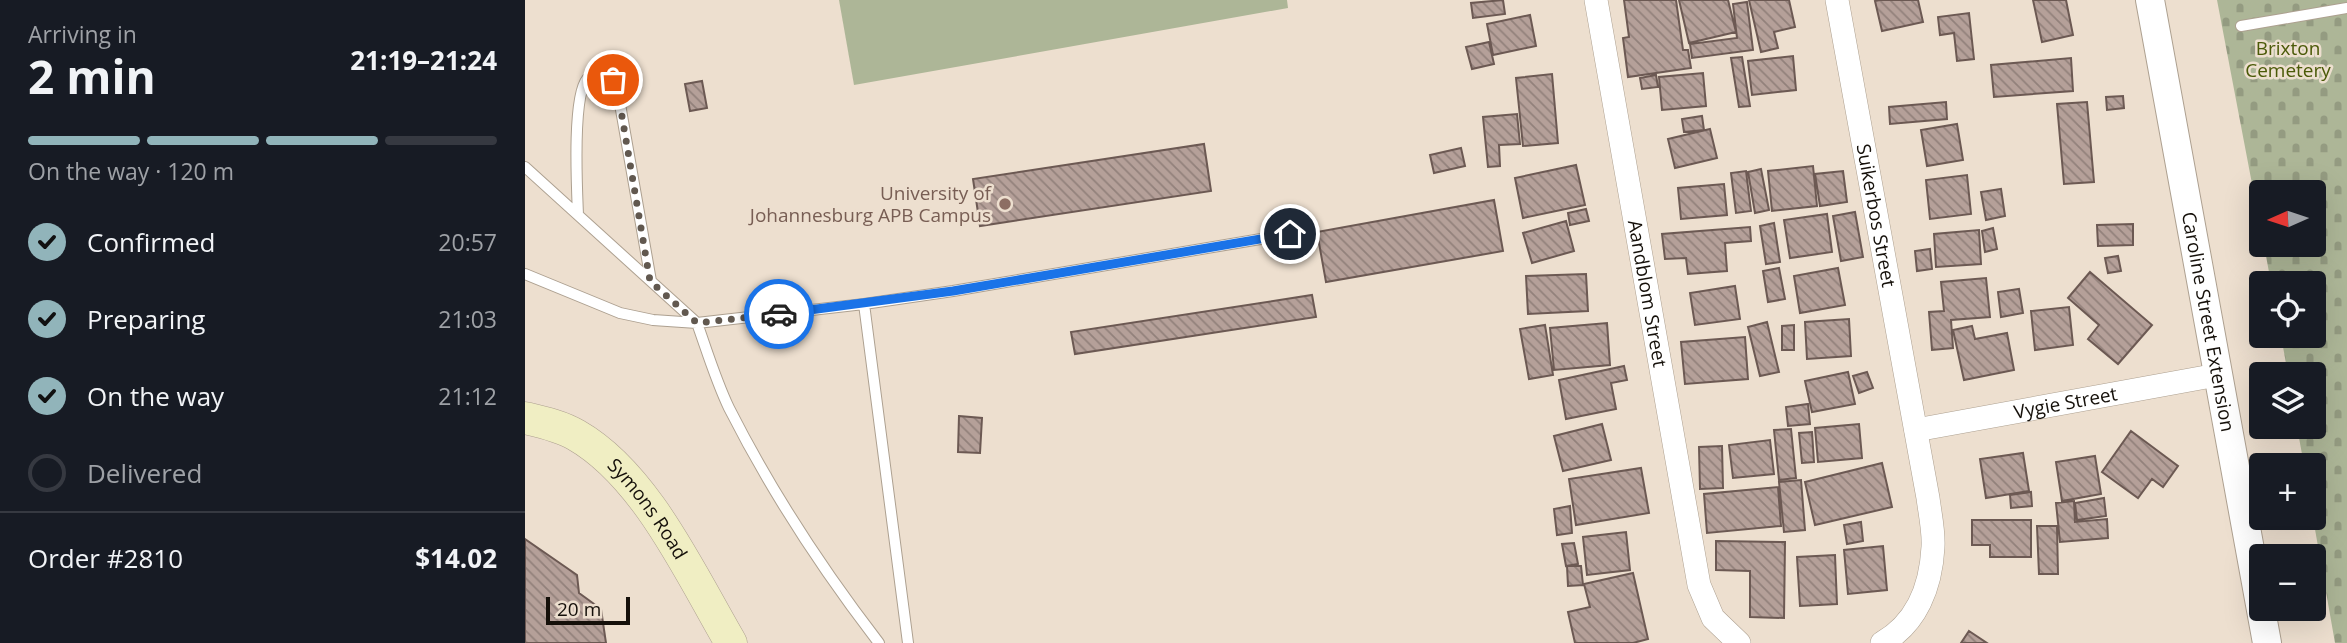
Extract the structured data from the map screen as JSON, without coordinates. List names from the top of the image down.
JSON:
{
  "streets": {
    "main road": ["Symons Road"],
    "street": [
      "Suikerbos Street",
      "Aandblom Street",
      "Caroline Street Extension",
      "Vygie Street"
    ]
  },
  "crossings": [
    ["Suikerbos Street", "Vygie Street"],
    ["Caroline Street Extension", "Vygie Street"]
  ],
  "parks": ["Brixton Cemetery"],
  "places": ["University of Johannesburg APB Campus"],
  "scale_bar": "20 m",
  "north": "left",
  "page": {
    "heading": ["2 min", "Arriving in", "21:19–21:24"],
    "panel": ["Order #2810", "$14.02"],
    "bar": "On the way · 120 m",
    "map_buttons": ["+", "−"],
    "list": [
      ["Confirmed", "20:57"],
      ["Preparing", "21:03"],
      ["On the way", "21:12"],
      "Delivered"
    ],
    "scale": "20 m"
  }
}
